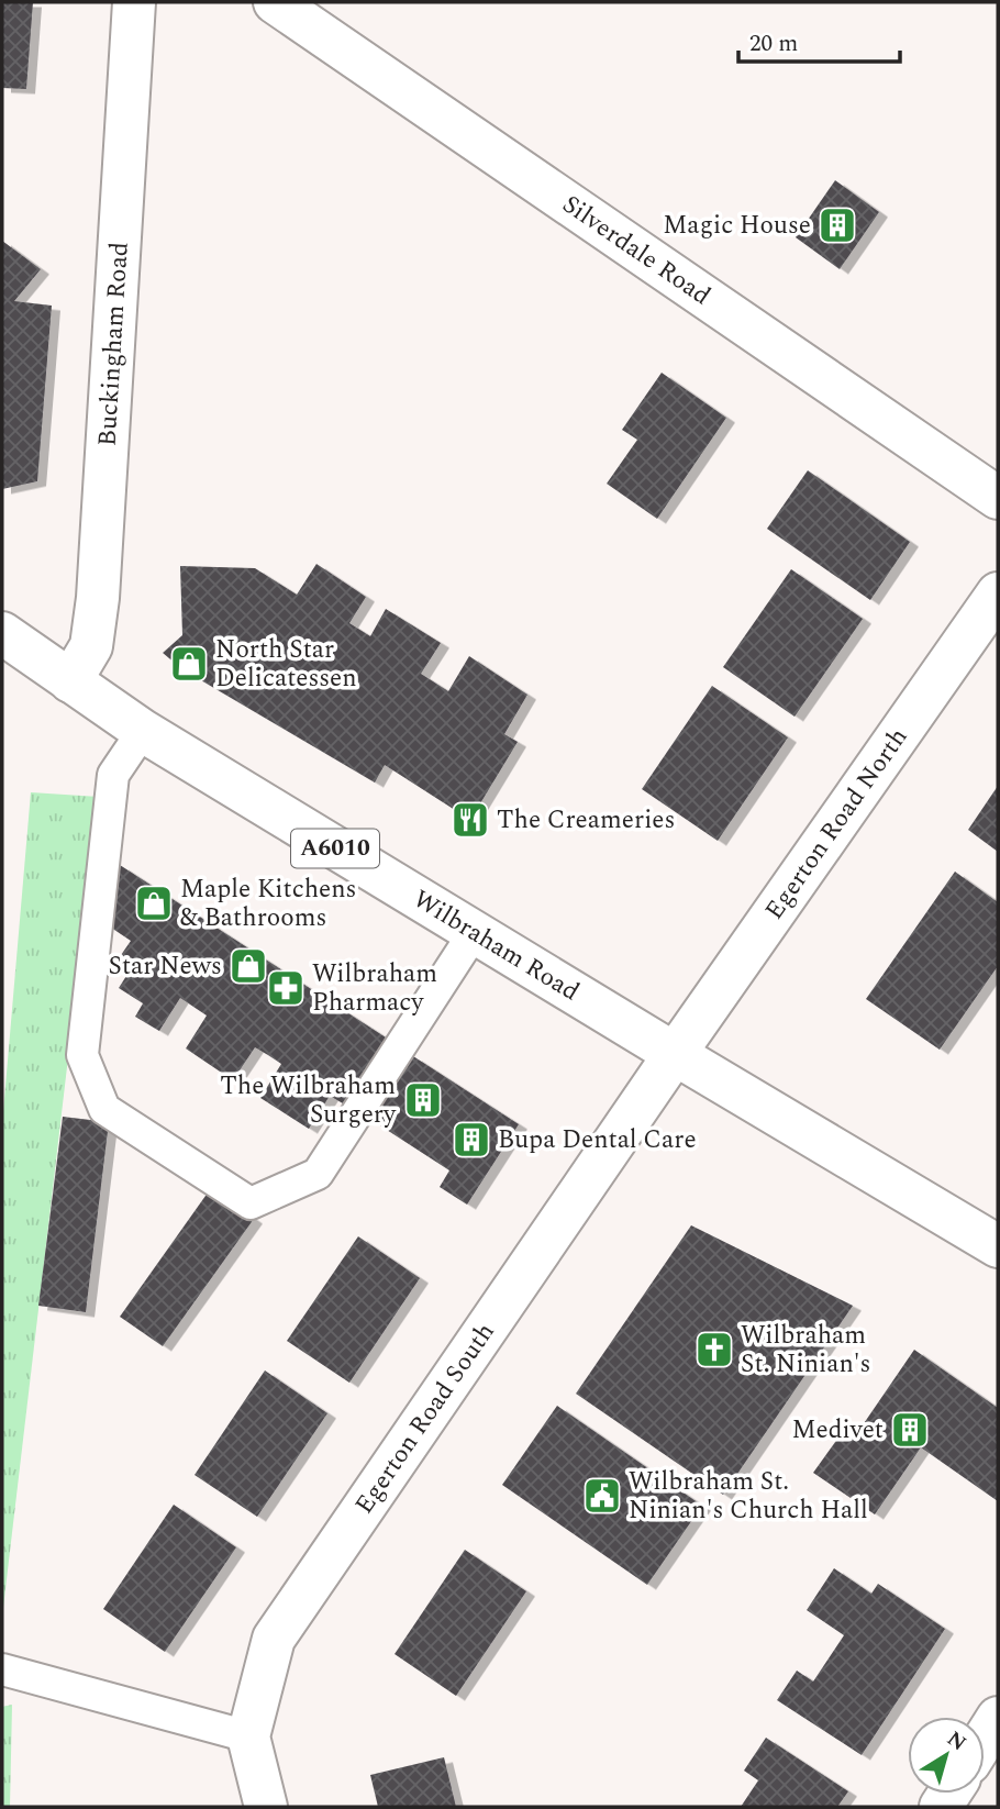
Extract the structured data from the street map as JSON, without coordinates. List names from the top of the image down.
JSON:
{
  "streets": {
    "main road": [
      "Silverdale Road",
      "Buckingham Road",
      "Egerton Road North",
      "A6010",
      "Wilbraham Road",
      "Egerton Road South"
    ]
  },
  "crossings": [
    ["Buckingham Road", "Wilbraham Road"],
    ["Egerton Road North", "Wilbraham Road"],
    ["Egerton Road North", "Egerton Road South"],
    ["Wilbraham Road", "Egerton Road South"]
  ],
  "places": {
    "building": [
      "Magic House",
      "The Wilbraham Surgery",
      "Bupa Dental Care",
      "Medivet"
    ],
    "shop": ["North Star Delicatessen", "Maple Kitchens & Bathrooms", "Star News"],
    "restaurant": ["The Creameries"],
    "pharmacy": ["Wilbraham Pharmacy"],
    "church": ["Wilbraham St. Ninian's"],
    "public building": ["Wilbraham St. Ninian's Church Hall"]
  },
  "scale_bar": "20 m",
  "north": "top right"
}
